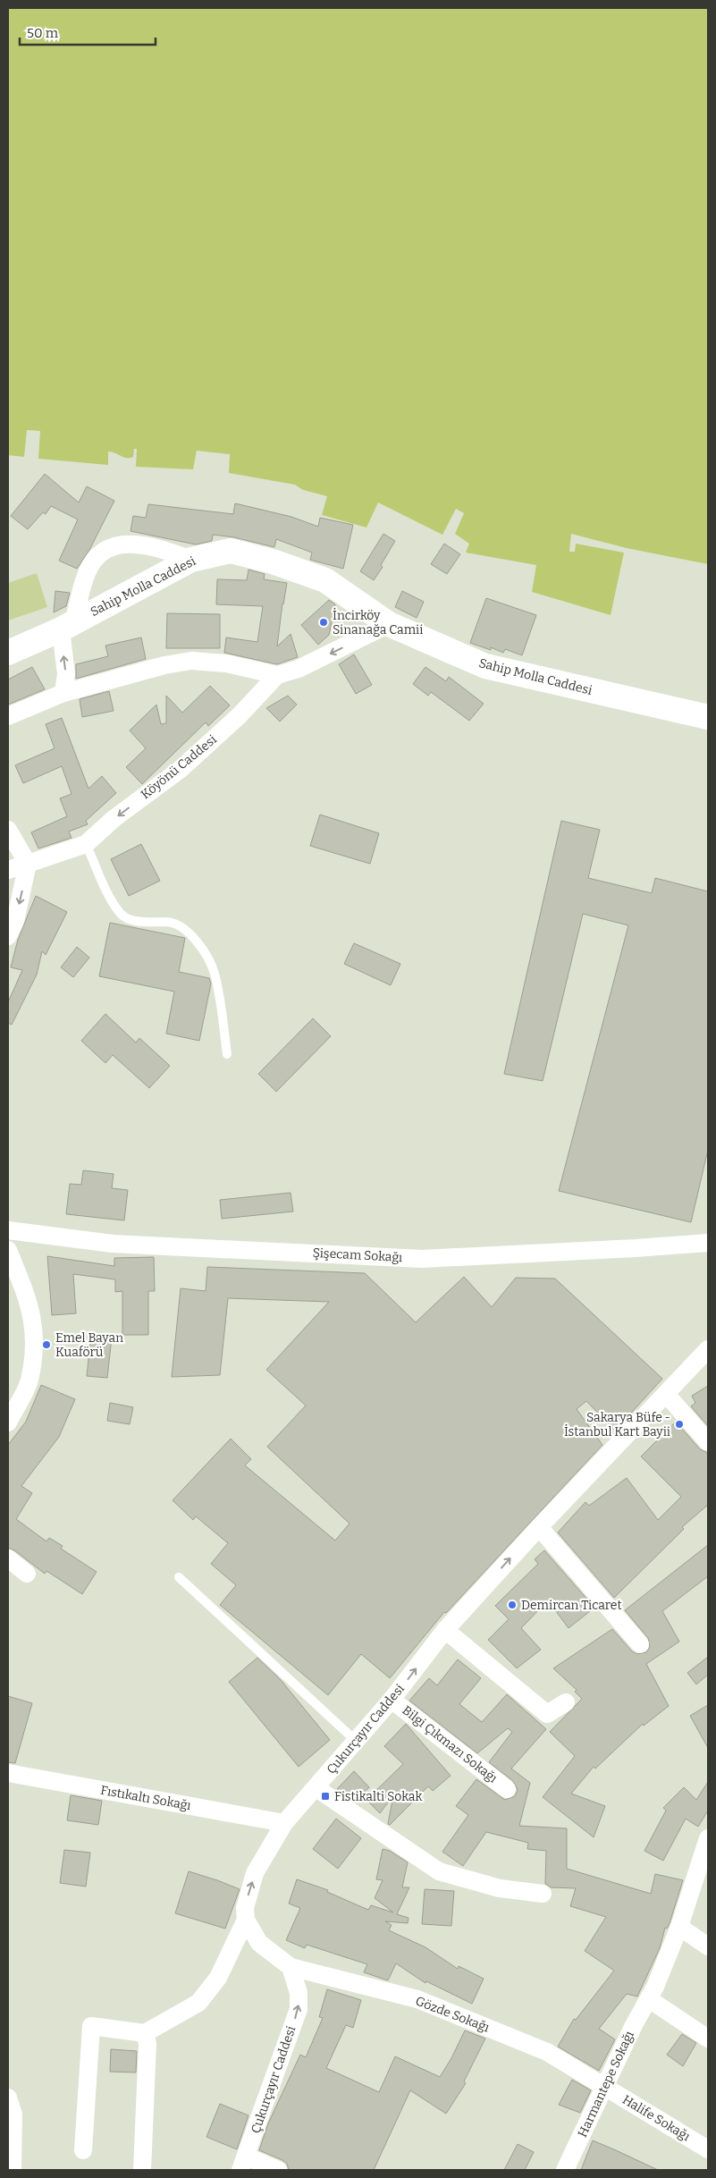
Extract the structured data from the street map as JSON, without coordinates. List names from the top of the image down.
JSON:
{
  "streets": {
    "main road": ["Sahip Molla Caddesi"],
    "street": [
      "Köyönü Caddesi",
      "Şişecam Sokağı",
      "Çukurçayır Caddesi",
      "Bilgi Çıkmazı Sokağı",
      "Fıstıkaltı Sokağı",
      "Gözde Sokağı",
      "Harmantepe Sokağı",
      "Halife Sokağı"
    ]
  },
  "crossings": [
    ["Çukurçayır Caddesi", "Bilgi Çıkmazı Sokağı"],
    ["Çukurçayır Caddesi", "Fıstıkaltı Sokağı"],
    ["Çukurçayır Caddesi", "Gözde Sokağı"],
    ["Gözde Sokağı", "Harmantepe Sokağı"],
    ["Gözde Sokağı", "Halife Sokağı"],
    ["Harmantepe Sokağı", "Halife Sokağı"]
  ],
  "one_way": ["Köyönü Caddesi", "Çukurçayır Caddesi"],
  "places": {
    "other": [
      "İncirköy Sinanağa Camii",
      "Emel Bayan Kuaförü",
      "Sakarya Büfe - İstanbul Kart Bayii",
      "Demircan Ticaret"
    ],
    "transit": ["Fistikalti Sokak"]
  },
  "scale_bar": "50 m"
}
